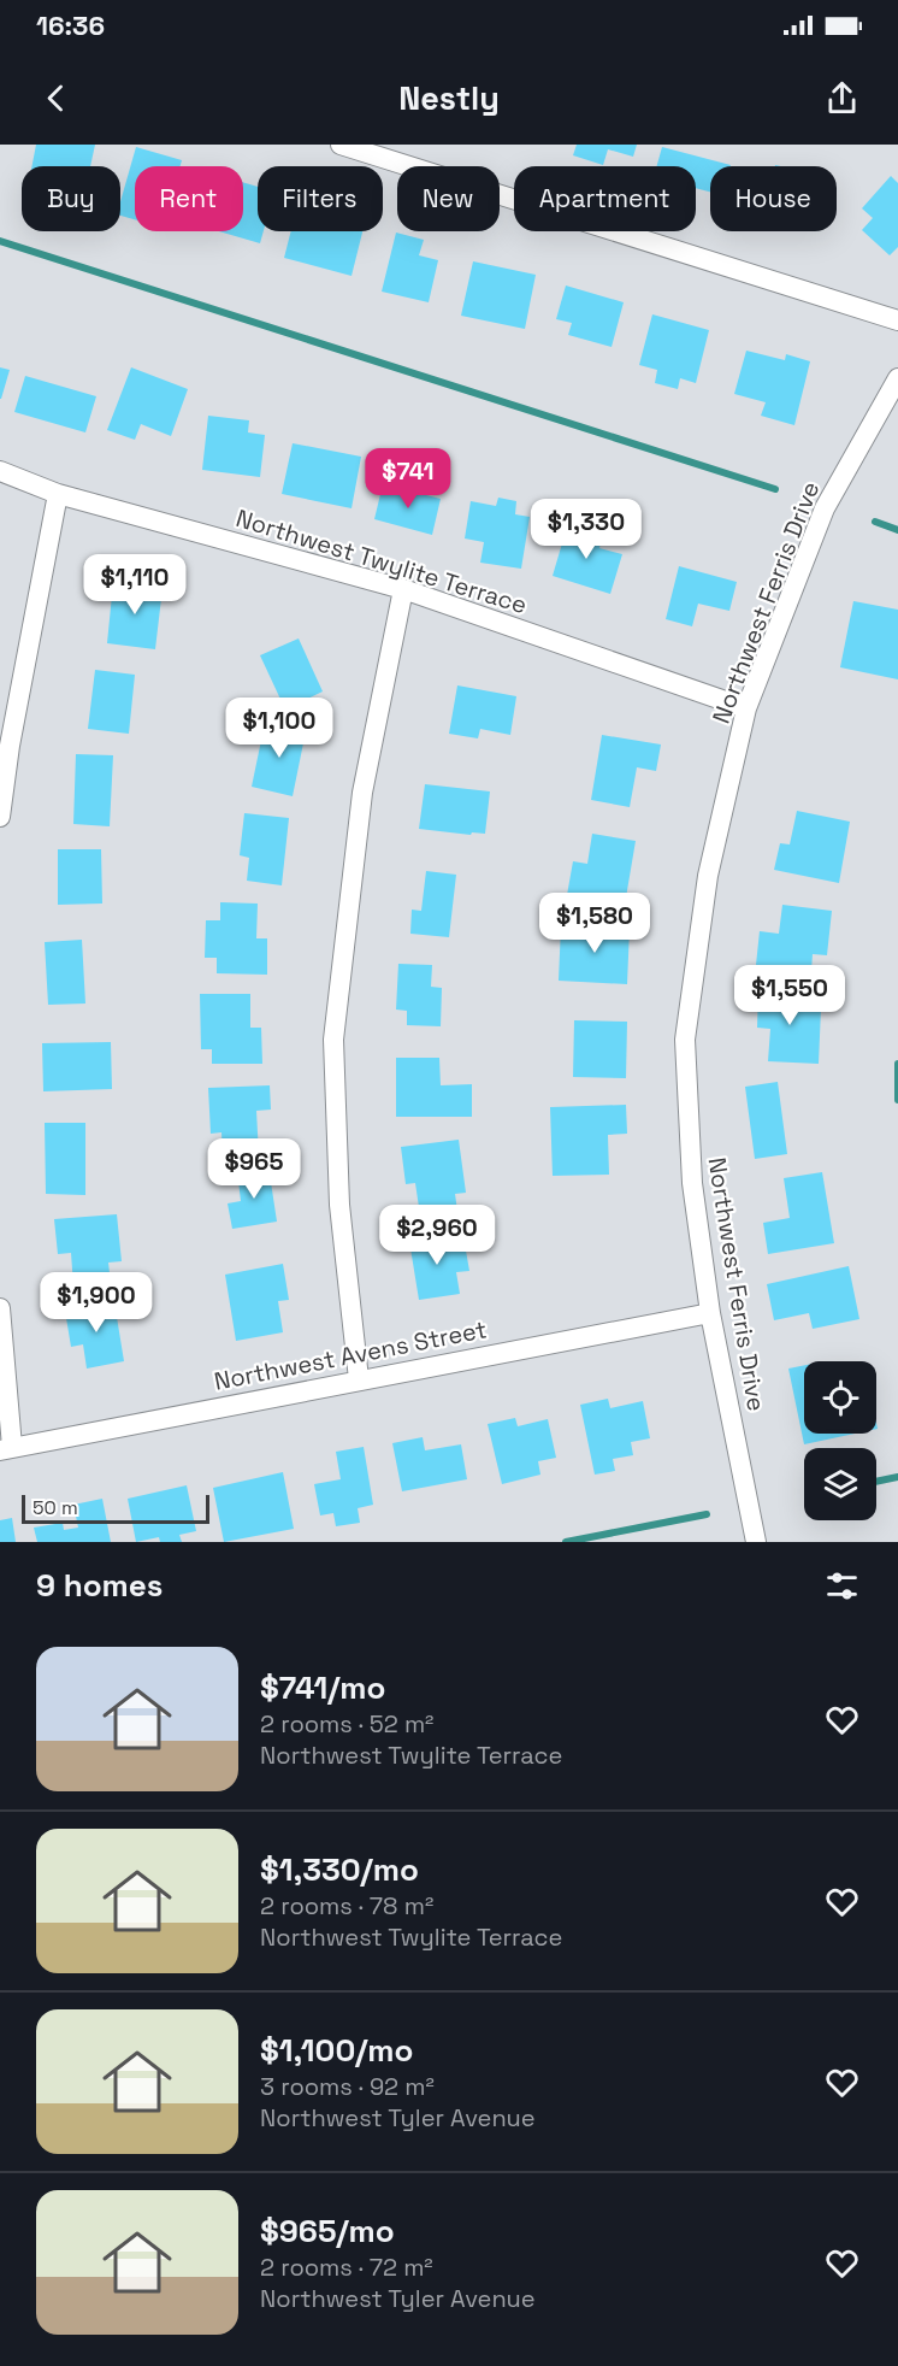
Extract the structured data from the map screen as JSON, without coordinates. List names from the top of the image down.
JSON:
{
  "streets": {
    "street": ["Northwest Twylite Terrace", "Northwest Ferris Drive", "Northwest Avens Street"]
  },
  "crossings": [
    ["Northwest Twylite Terrace", "Northwest Ferris Drive"],
    ["Northwest Ferris Drive", "Northwest Avens Street"]
  ],
  "scale_bar": "50 m",
  "page": {
    "status": "16:36",
    "header": "Nestly",
    "chip": [
      "Buy",
      "Rent",
      "Filters",
      "New",
      "Apartment",
      "House"
    ],
    "price": [
      "$741",
      "$1,330",
      "$1,110",
      "$1,100",
      "$1,580",
      "$1,550",
      "$965",
      "$2,960",
      "$1,900"
    ],
    "scale": "50 m",
    "heading": "9 homes",
    "list": [
      {
        "name": "$741/mo",
        "note": "2 rooms · 52 m² · Northwest Twylite Terrace"
      },
      {
        "name": "$1,330/mo",
        "note": "2 rooms · 78 m² · Northwest Twylite Terrace"
      },
      {
        "name": "$1,100/mo",
        "note": "3 rooms · 92 m² · Northwest Tyler Avenue"
      },
      {
        "name": "$965/mo",
        "note": "2 rooms · 72 m² · Northwest Tyler Avenue"
      }
    ]
  }
}
